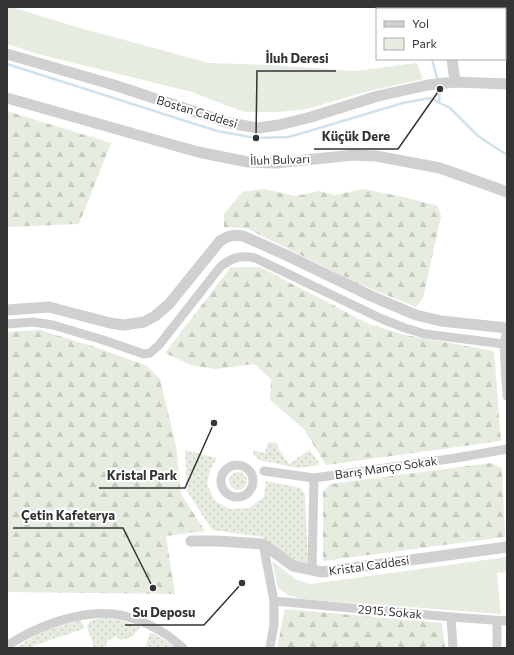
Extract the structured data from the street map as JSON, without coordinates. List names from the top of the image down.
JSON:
{
  "streets": {
    "street": [
      "Bostan Caddesi",
      "İluh Bulvarı",
      "Barış Manço Sokak",
      "Kristal Caddesi",
      "2915. Sokak"
    ]
  },
  "places": [
    "Küçük Dere",
    "İluh Deresi",
    "Kristal Park",
    "Su Deposu",
    "Çetin Kafeterya"
  ],
  "legend": ["Yol", "Park"]
}
